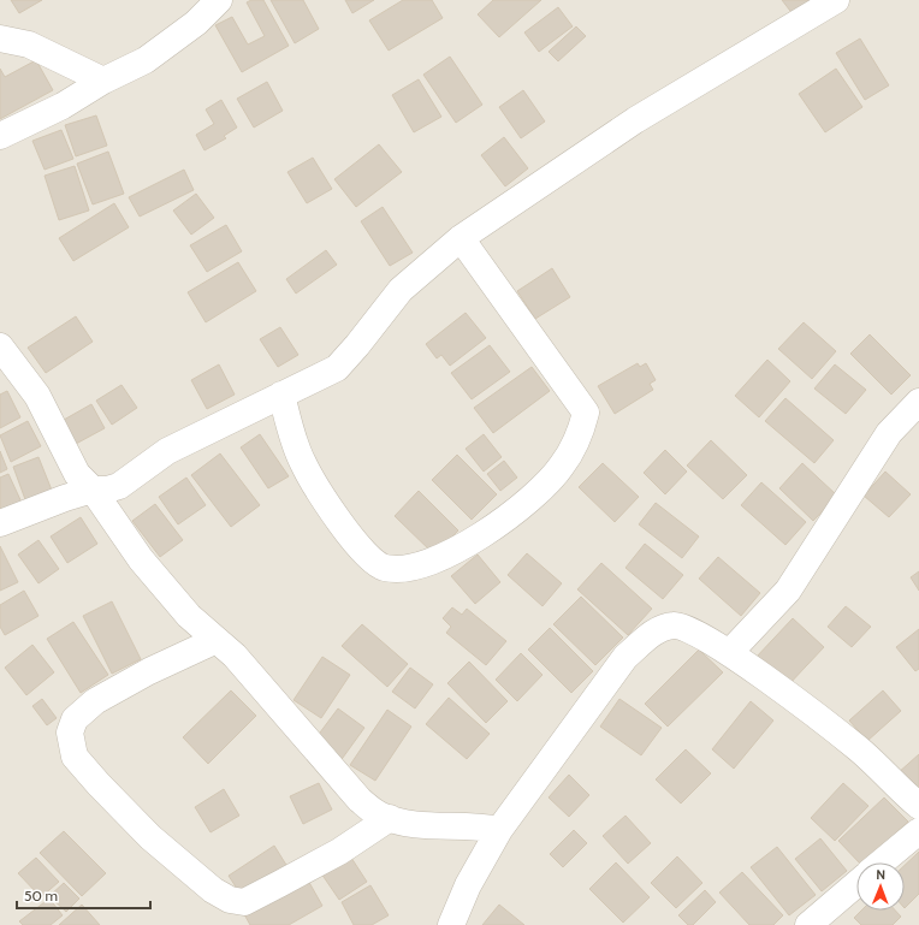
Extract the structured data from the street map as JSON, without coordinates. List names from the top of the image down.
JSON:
{
  "scale_bar": "50 m",
  "north": "top"
}
